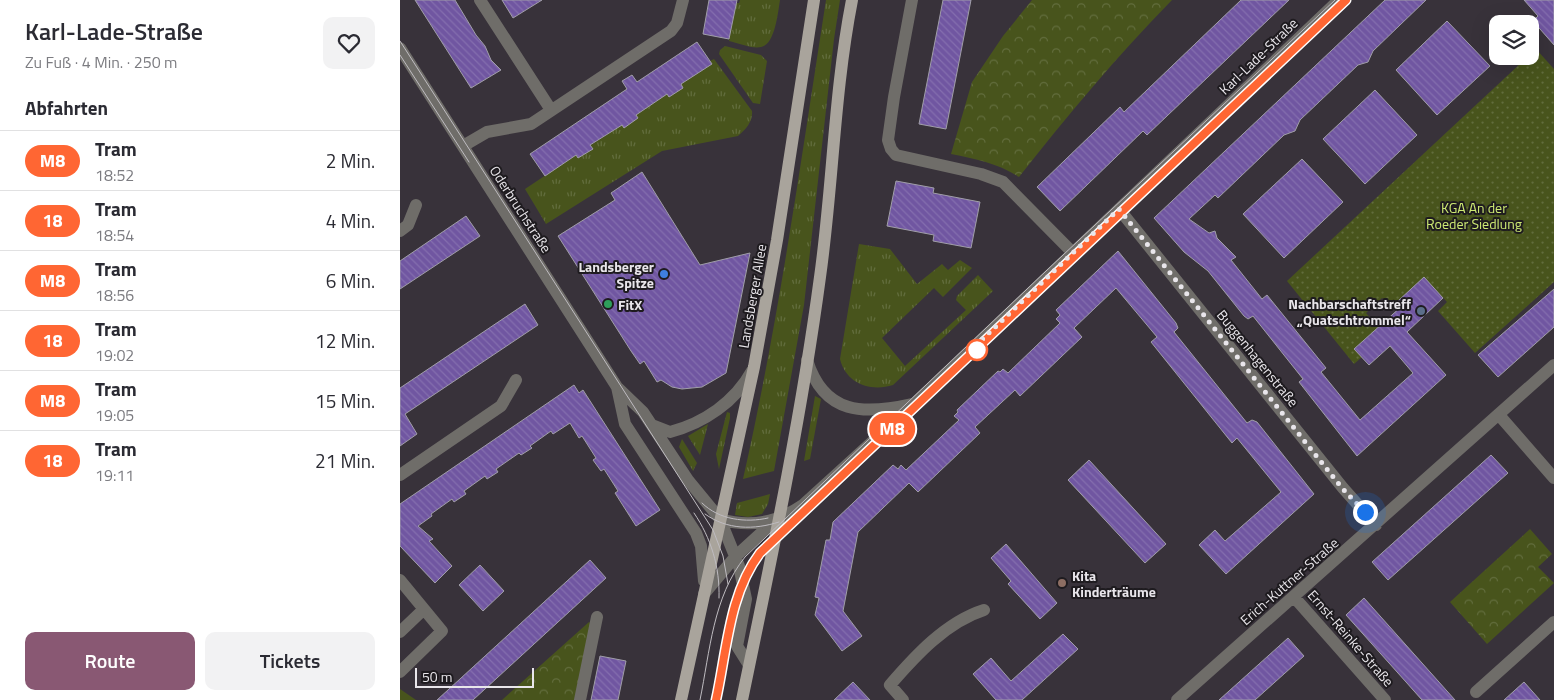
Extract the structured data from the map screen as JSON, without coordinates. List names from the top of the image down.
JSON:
{
  "streets": {
    "main road": ["Landsberger Allee"],
    "street": [
      "Karl-Lade-Straße",
      "Oderbruchstraße",
      "Buggenhagenstraße",
      "Erich-Kuttner-Straße",
      "Ernst-Reinke-Straße"
    ]
  },
  "crossings": [
    ["Karl-Lade-Straße", "Landsberger Allee"],
    ["Karl-Lade-Straße", "Buggenhagenstraße"],
    ["Oderbruchstraße", "Landsberger Allee"],
    ["Buggenhagenstraße", "Erich-Kuttner-Straße"],
    ["Erich-Kuttner-Straße", "Ernst-Reinke-Straße"]
  ],
  "parks": ["KGA An der Roeder Siedlung"],
  "places": [
    "Landsberger Spitze",
    "FitX",
    "Nachbarschaftstreff „Quatschtrommel“",
    "Kita Kinderträume"
  ],
  "lines": ["tram line M8"],
  "scale_bar": "50 m",
  "page": {
    "heading": [
      ["Karl-Lade-Straße", "Zu Fuß · 4 Min. · 250 m"],
      "Abfahrten"
    ],
    "on_map": "M8",
    "list": [
      {
        "mark": "M8",
        "name": "Tram",
        "note": "18:52",
        "value": "2 Min."
      },
      {
        "mark": "18",
        "name": "Tram",
        "note": "18:54",
        "value": "4 Min."
      },
      {
        "mark": "M8",
        "name": "Tram",
        "note": "18:56",
        "value": "6 Min."
      },
      {
        "mark": "18",
        "name": "Tram",
        "note": "19:02",
        "value": "12 Min."
      },
      {
        "mark": "M8",
        "name": "Tram",
        "note": "19:05",
        "value": "15 Min."
      },
      {
        "mark": "18",
        "name": "Tram",
        "note": "19:11",
        "value": "21 Min."
      }
    ],
    "buttons": ["Route", "Tickets"],
    "scale": "50 m"
  }
}
